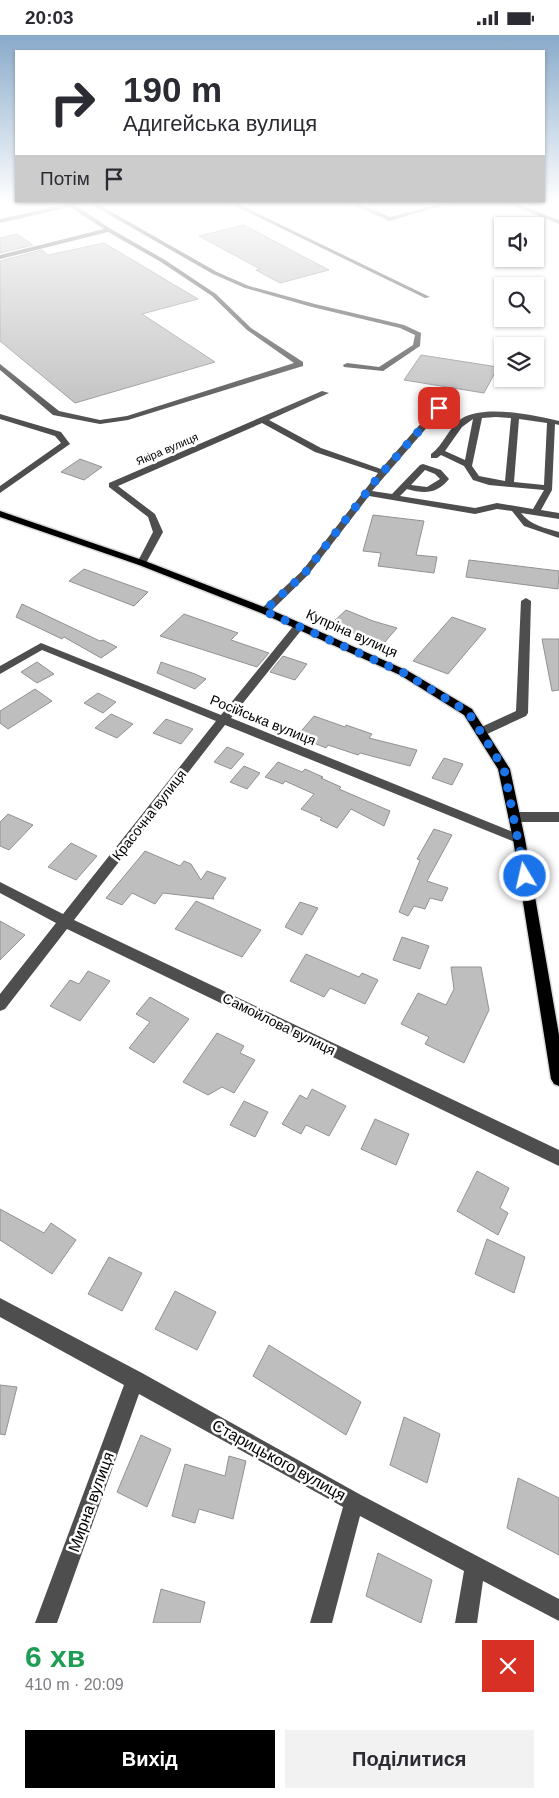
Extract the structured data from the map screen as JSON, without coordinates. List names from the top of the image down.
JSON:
{
  "streets": {
    "main road": ["Купріна вулиця"],
    "street": [
      "Якіра вулиця",
      "Російська вулиця",
      "Красочна вулиця",
      "Самойлова вулиця",
      "Старицького вулиця",
      "Мирна вулиця"
    ]
  },
  "crossings": [
    ["Якіра вулиця", "Купріна вулиця"],
    ["Купріна вулиця", "Російська вулиця"],
    ["Купріна вулиця", "Красочна вулиця"],
    ["Російська вулиця", "Красочна вулиця"],
    ["Красочна вулиця", "Самойлова вулиця"],
    ["Старицького вулиця", "Мирна вулиця"]
  ],
  "page": {
    "status": "20:03",
    "turn": ["190 m", "Адигейська вулиця"],
    "then": "Потім",
    "heading": ["6 хв", "410 m · 20:09"],
    "buttons": ["Вихід", "Поділитися"]
  }
}
